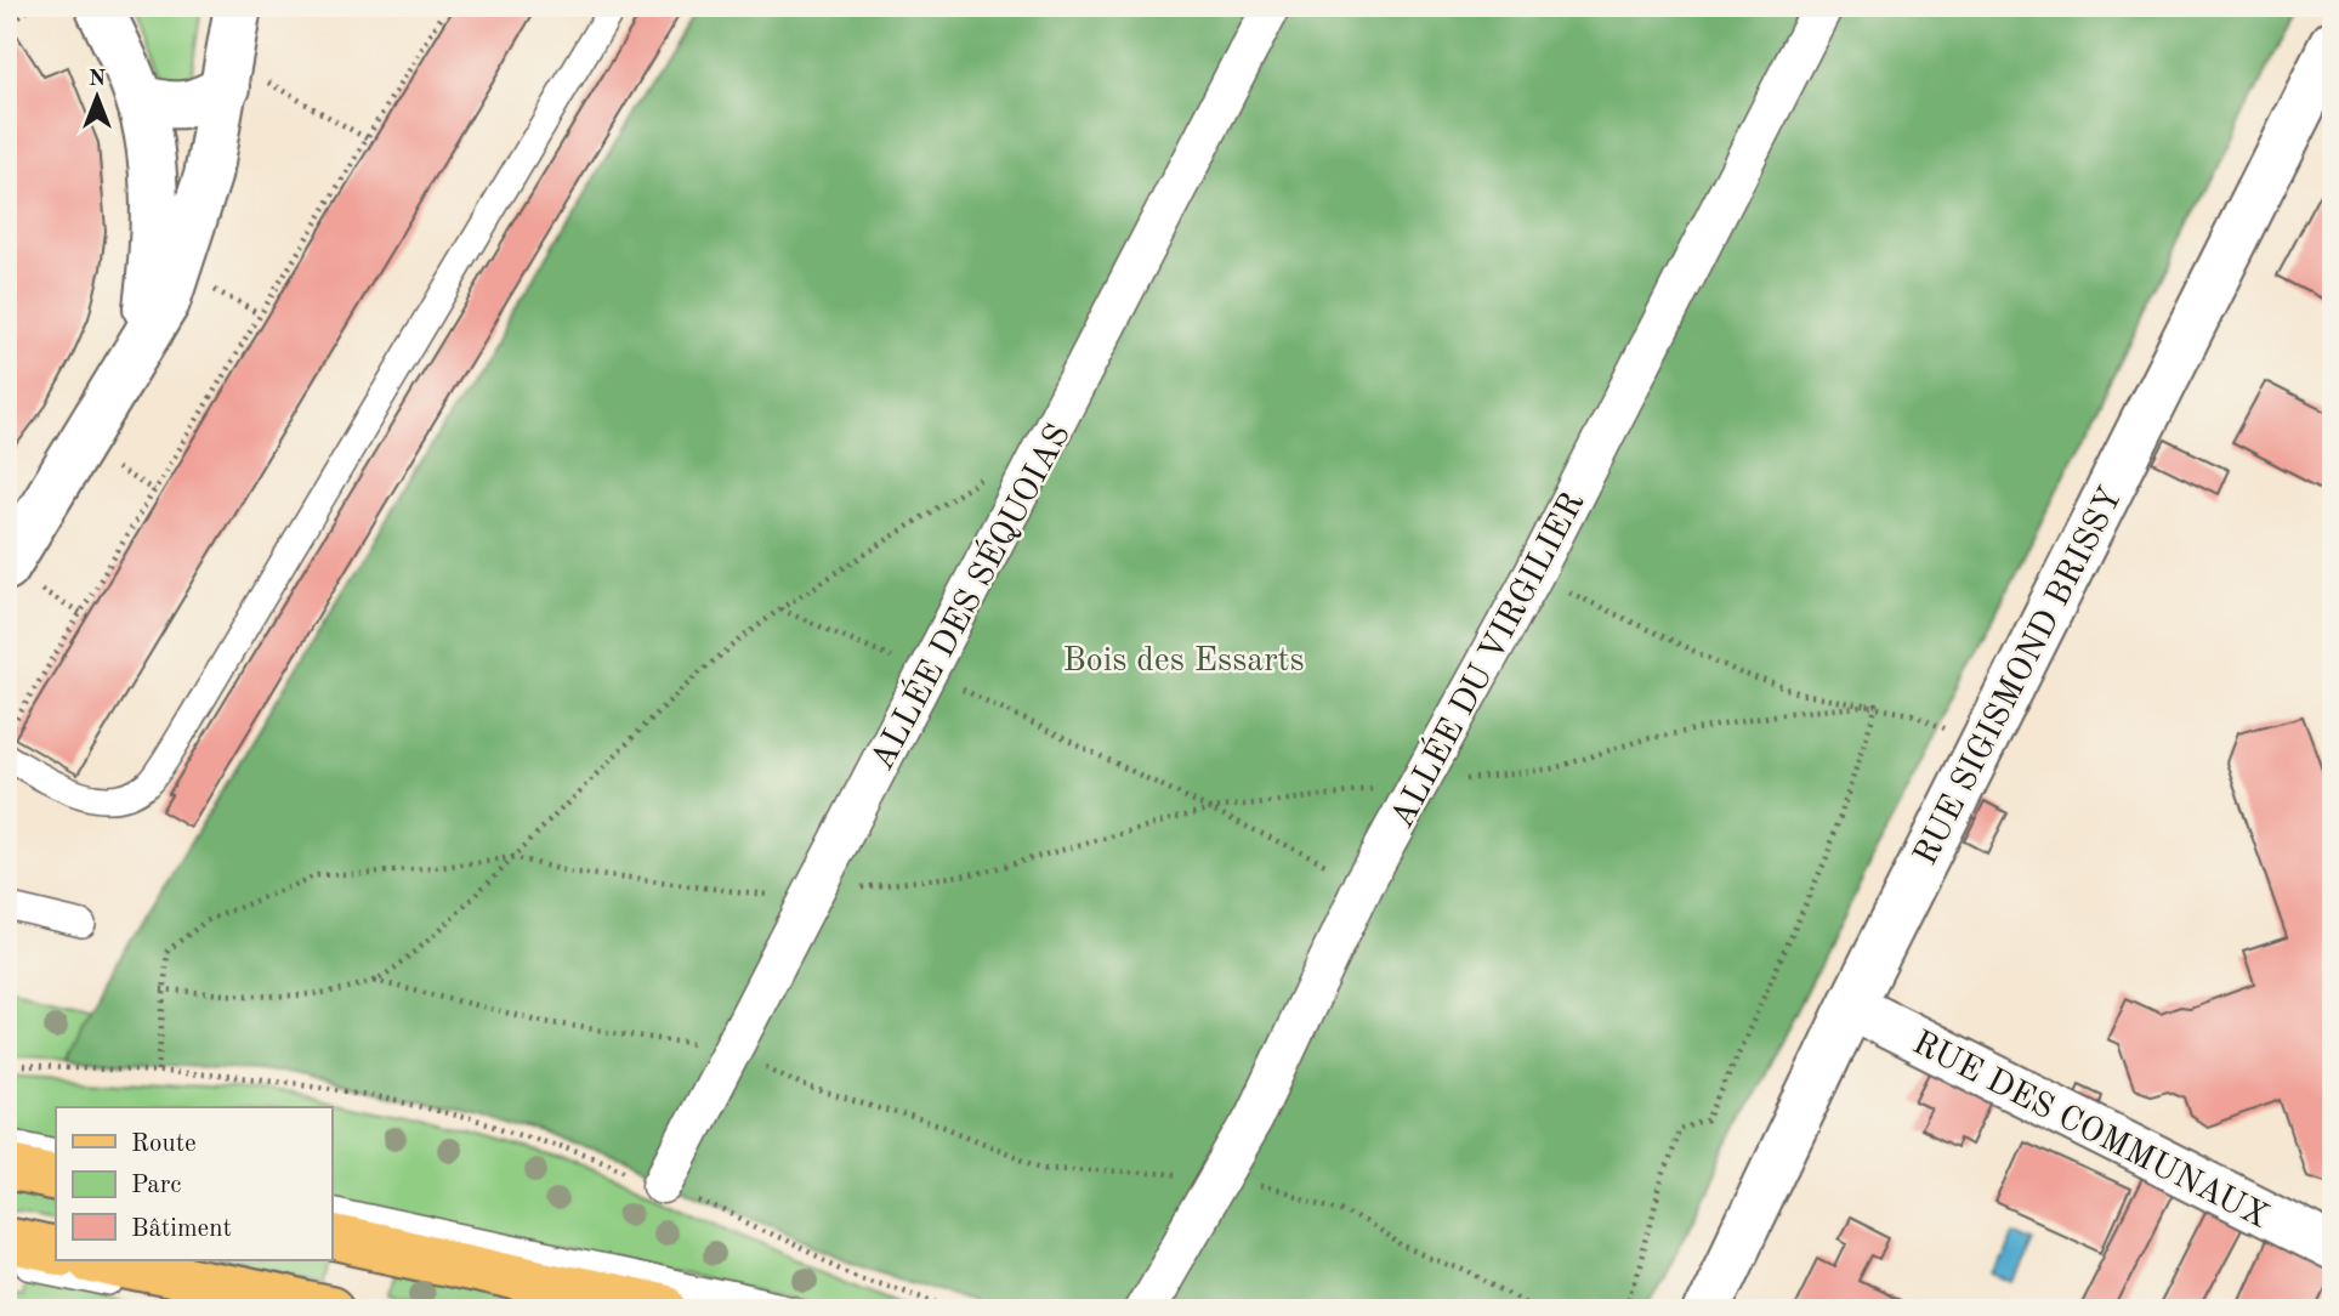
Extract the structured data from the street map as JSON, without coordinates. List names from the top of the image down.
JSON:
{
  "streets": {
    "street": [
      "ALLÉE DES SÉQUOIAS",
      "ALLÉE DU VIRGILIER",
      "RUE SIGISMOND BRISSY",
      "RUE DES COMMUNAUX"
    ]
  },
  "crossings": [
    ["RUE SIGISMOND BRISSY", "RUE DES COMMUNAUX"]
  ],
  "parks": ["Bois des Essarts"],
  "legend": ["Route", "Parc", "Bâtiment"],
  "north": "top"
}
